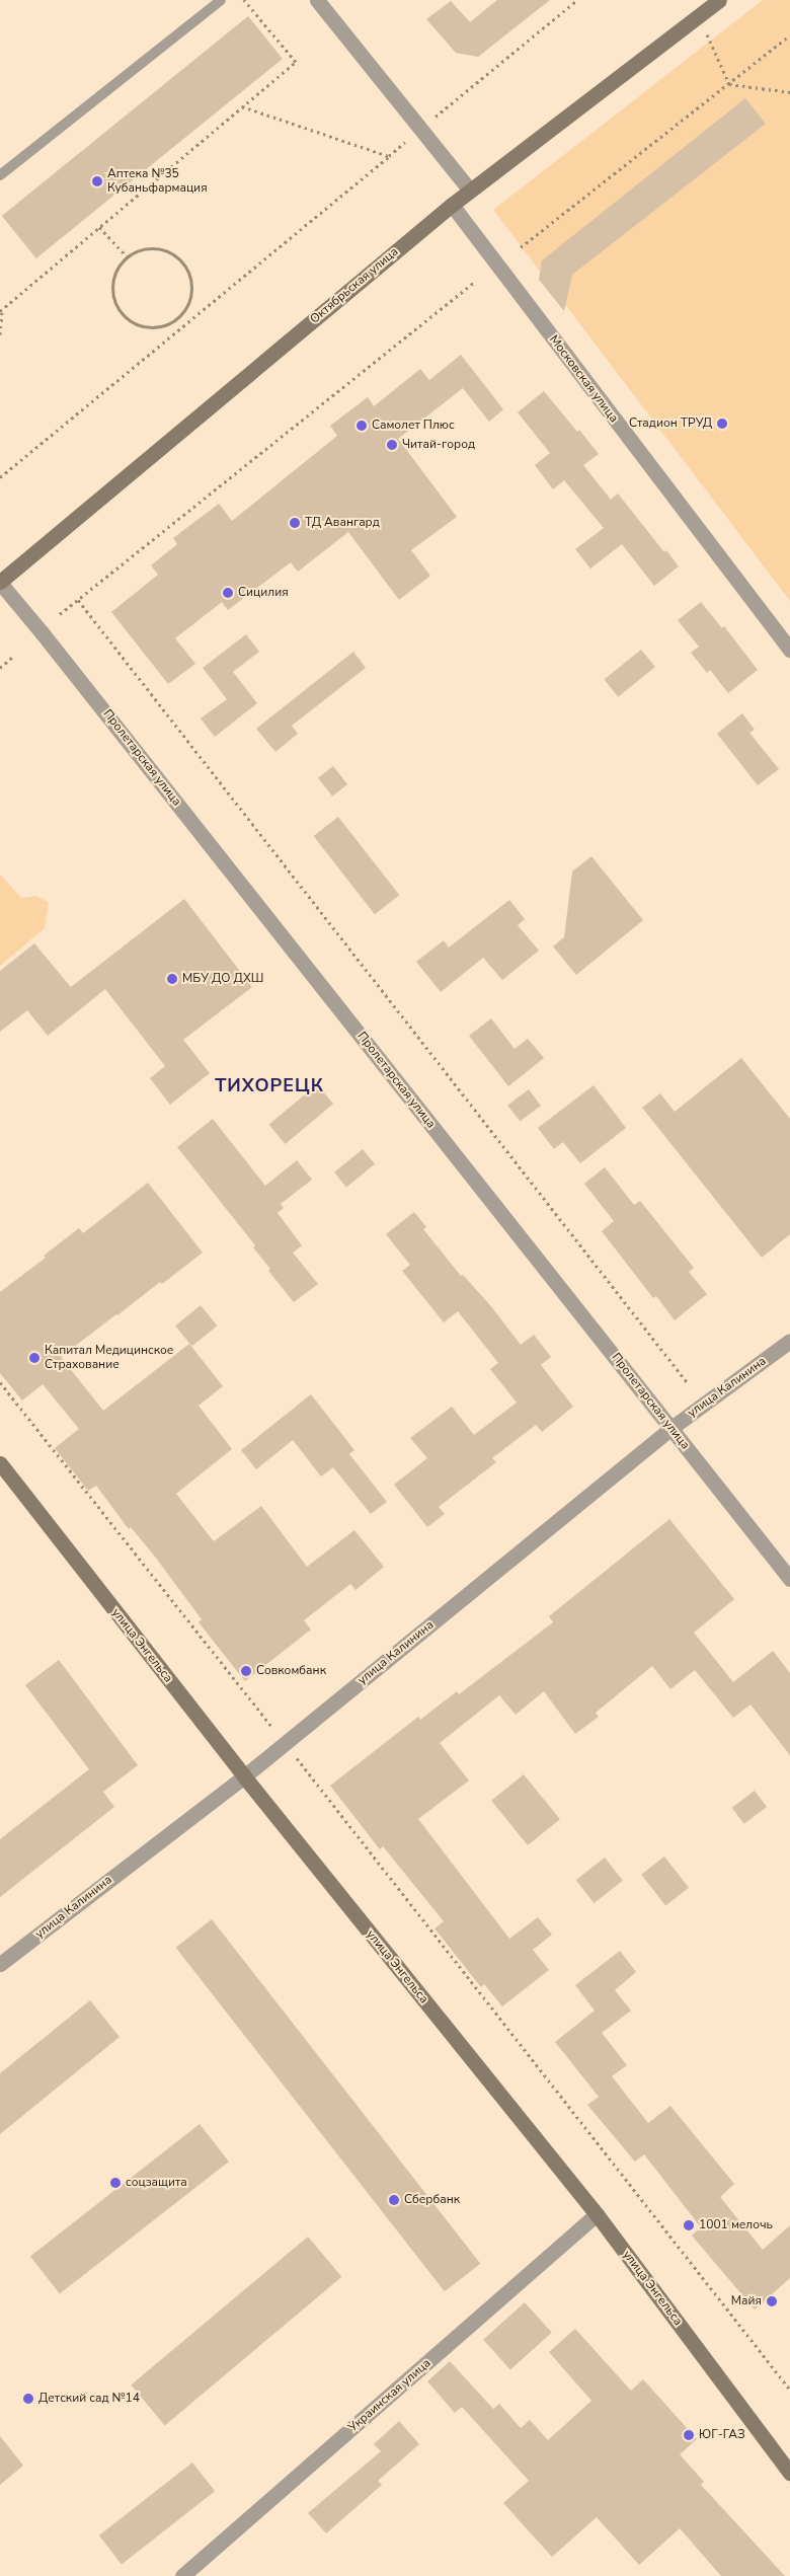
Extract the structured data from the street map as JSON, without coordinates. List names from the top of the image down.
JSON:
{
  "streets": {
    "main road": ["Октябрьская улица", "улица Энгельса"],
    "street": [
      "Московская улица",
      "Пролетарская улица",
      "улица Калинина",
      "Украинская улица"
    ]
  },
  "crossings": [
    ["Октябрьская улица", "Московская улица"],
    ["Октябрьская улица", "Пролетарская улица"],
    ["Пролетарская улица", "улица Калинина"],
    ["улица Калинина", "улица Энгельса"],
    ["улица Энгельса", "Украинская улица"]
  ],
  "districts": ["ТИХОРЕЦК"],
  "places": [
    "Аптека №35 Кубаньфармация",
    "Стадион ТРУД",
    "Самолет Плюс",
    "Читай-город",
    "ТД Авангард",
    "Сицилия",
    "МБУ ДО ДХШ",
    "Капитал Медицинское Страхование",
    "Совкомбанк",
    "соцзащита",
    "Сбербанк",
    "1001 мелочь",
    "Майя",
    "Детский сад №14",
    "ЮГ-ГАЗ"
  ]
}
